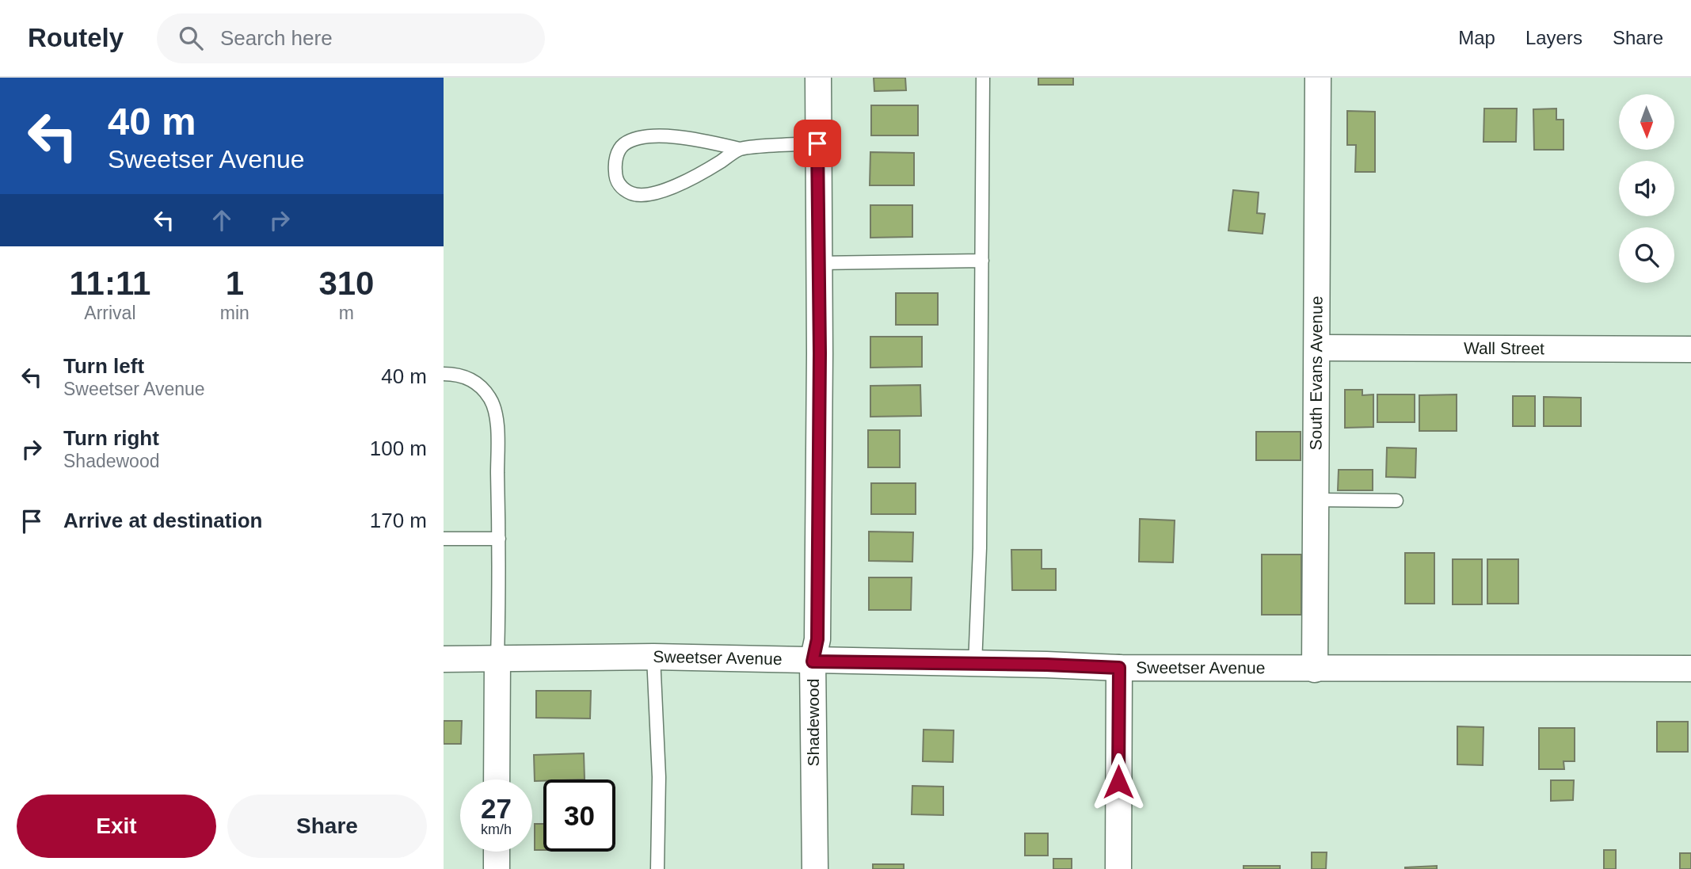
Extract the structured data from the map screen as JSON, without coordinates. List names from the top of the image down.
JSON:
{
  "streets": {
    "street": [
      "Wall Street",
      "South Evans Avenue",
      "Sweetser Avenue",
      "Shadewood"
    ]
  },
  "crossings": [
    ["Wall Street", "South Evans Avenue"],
    ["South Evans Avenue", "Sweetser Avenue"],
    ["Sweetser Avenue", "Shadewood"]
  ],
  "north": "bottom",
  "page": {
    "header": "Routely",
    "search": "Search here",
    "nav": ["Map", "Layers", "Share"],
    "turn": ["40 m", "Sweetser Avenue"],
    "eta": [
      "11:11",
      "Arrival",
      "1",
      "min",
      "310",
      "m"
    ],
    "list": [
      {
        "name": "Turn left",
        "note": "Sweetser Avenue",
        "value": "40 m"
      },
      {
        "name": "Turn right",
        "note": "Shadewood",
        "value": "100 m"
      },
      {
        "name": "Arrive at destination",
        "value": "170 m"
      }
    ],
    "speed": "27 km/h",
    "limit": "30",
    "buttons": ["Exit", "Share"]
  }
}
